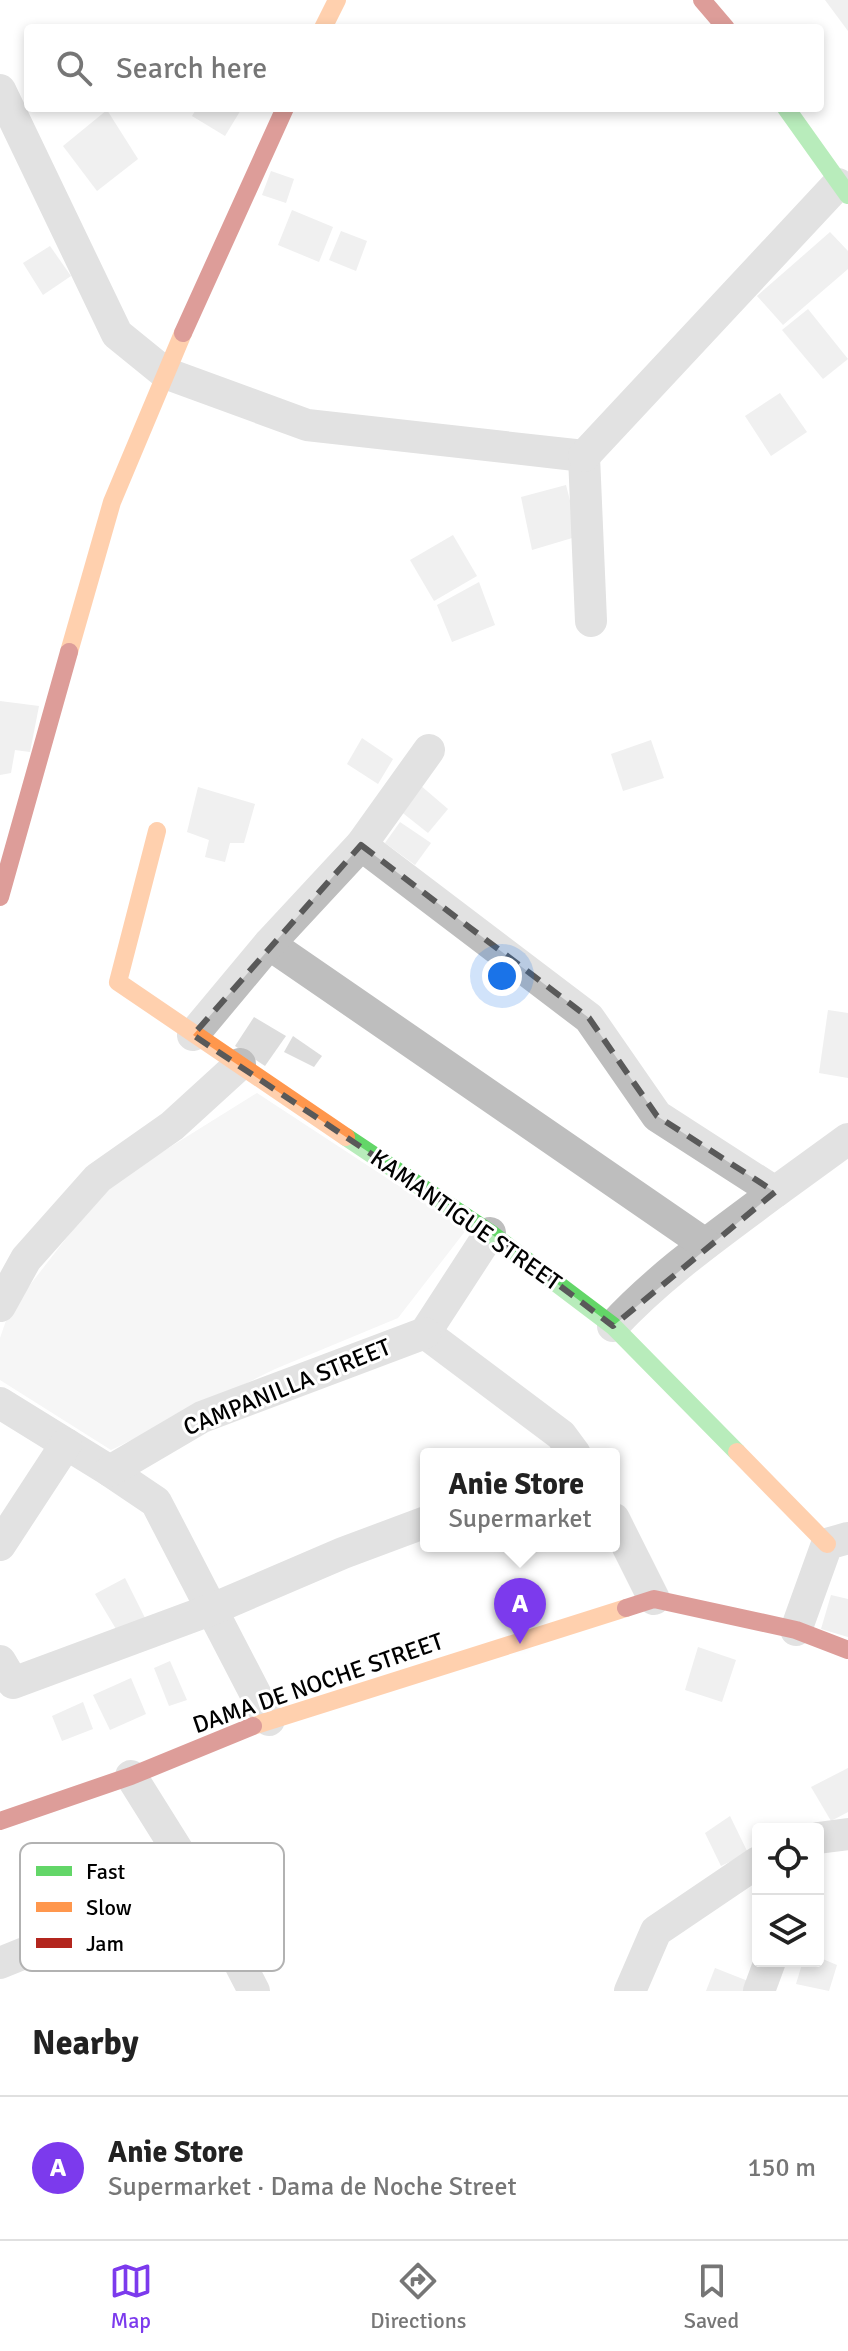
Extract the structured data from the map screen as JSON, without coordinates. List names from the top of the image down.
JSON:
{
  "streets": {
    "street": ["KAMANTIGUE STREET", "CAMPANILLA STREET", "DAMA DE NOCHE STREET"]
  },
  "legend": ["Fast", "Slow", "Jam"],
  "page": {
    "search": "Search here",
    "popup": ["Anie Store", "Supermarket"],
    "pins": "A",
    "heading": "Nearby",
    "list": [
      {
        "mark": "A",
        "name": "Anie Store",
        "note": "Supermarket · Dama de Noche Street",
        "value": "150 m"
      }
    ],
    "nav": ["Map", "Directions", "Saved"]
  }
}
